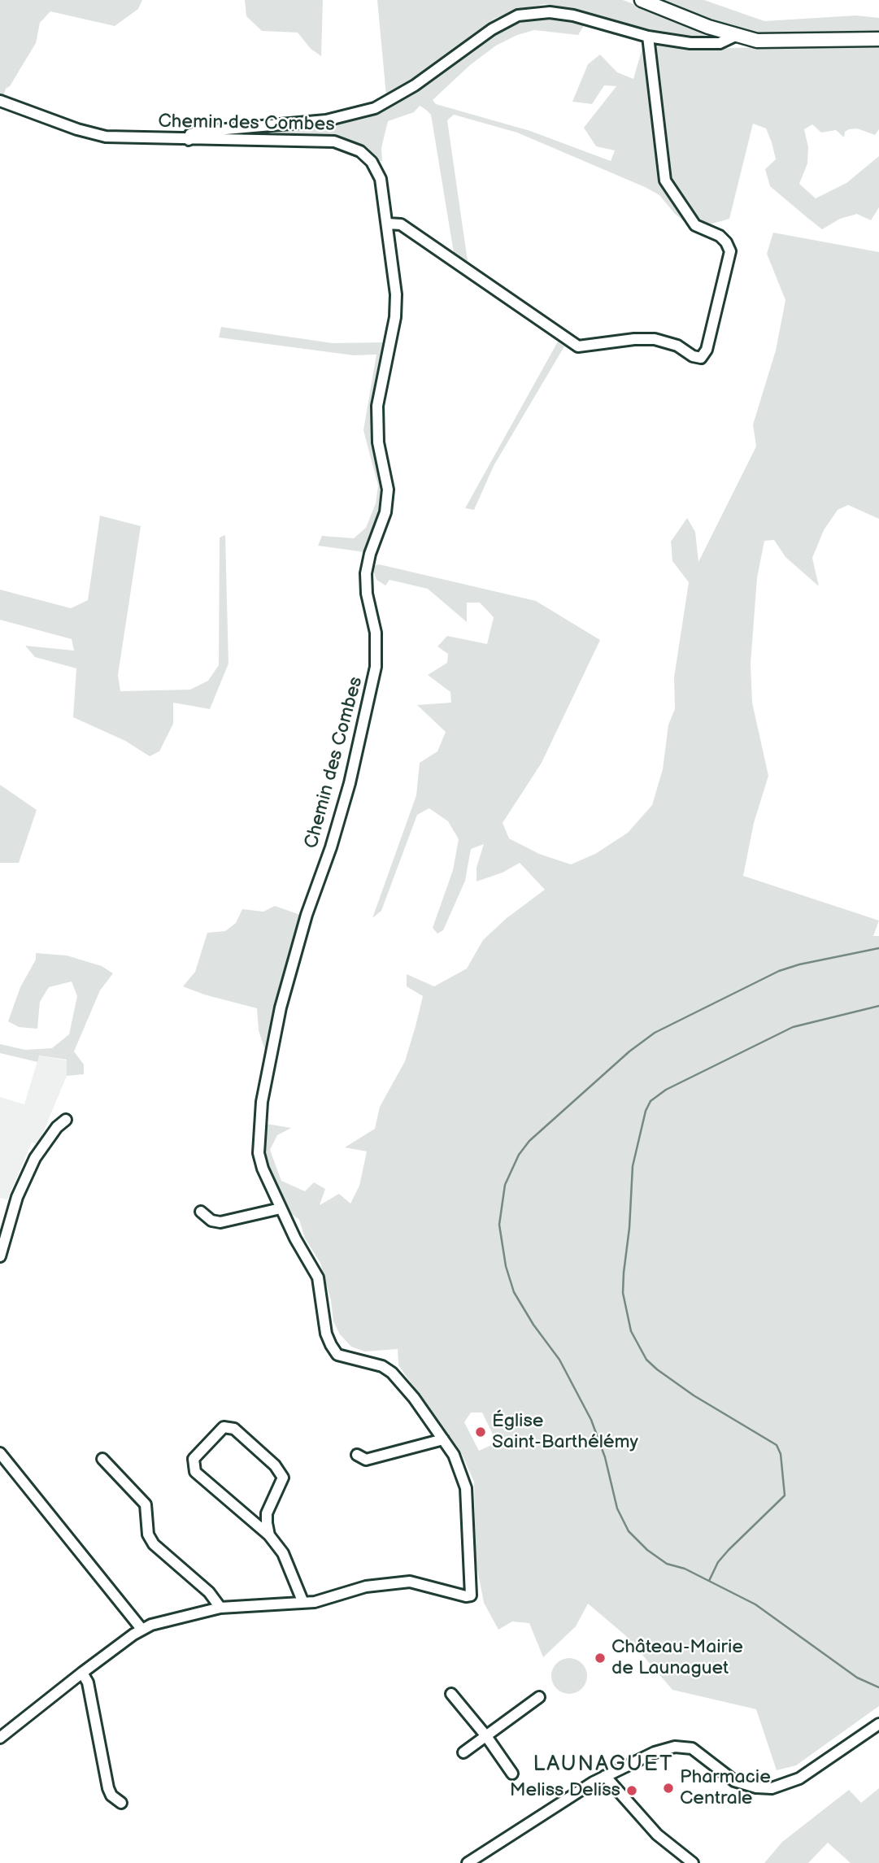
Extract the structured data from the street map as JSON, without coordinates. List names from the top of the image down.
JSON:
{
  "streets": {
    "street": ["Chemin des Combes"]
  },
  "districts": ["LAUNAGUET"],
  "places": [
    "Église Saint-Barthélémy",
    "Château-Mairie de Launaguet",
    "Pharmacie Centrale",
    "Meliss Deliss"
  ]
}
